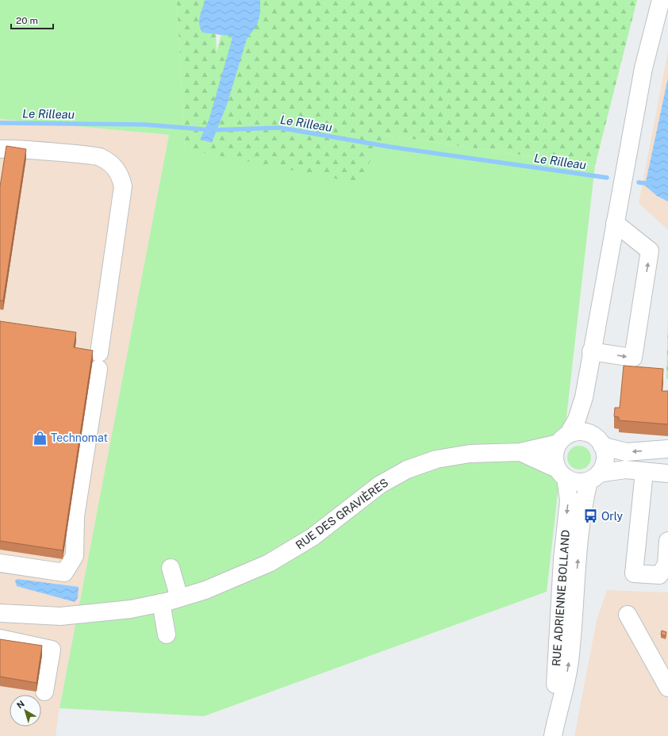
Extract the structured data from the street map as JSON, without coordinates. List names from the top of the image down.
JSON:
{
  "streets": {
    "main road": ["RUE DES GRAVIÈRES", "RUE ADRIENNE BOLLAND"]
  },
  "crossings": [
    ["RUE DES GRAVIÈRES", "RUE ADRIENNE BOLLAND"]
  ],
  "water": ["Le Rilleau"],
  "places": {
    "shop": ["Technomat"],
    "bus stop": ["Orly"]
  },
  "scale_bar": "20 m",
  "north": "top left"
}
